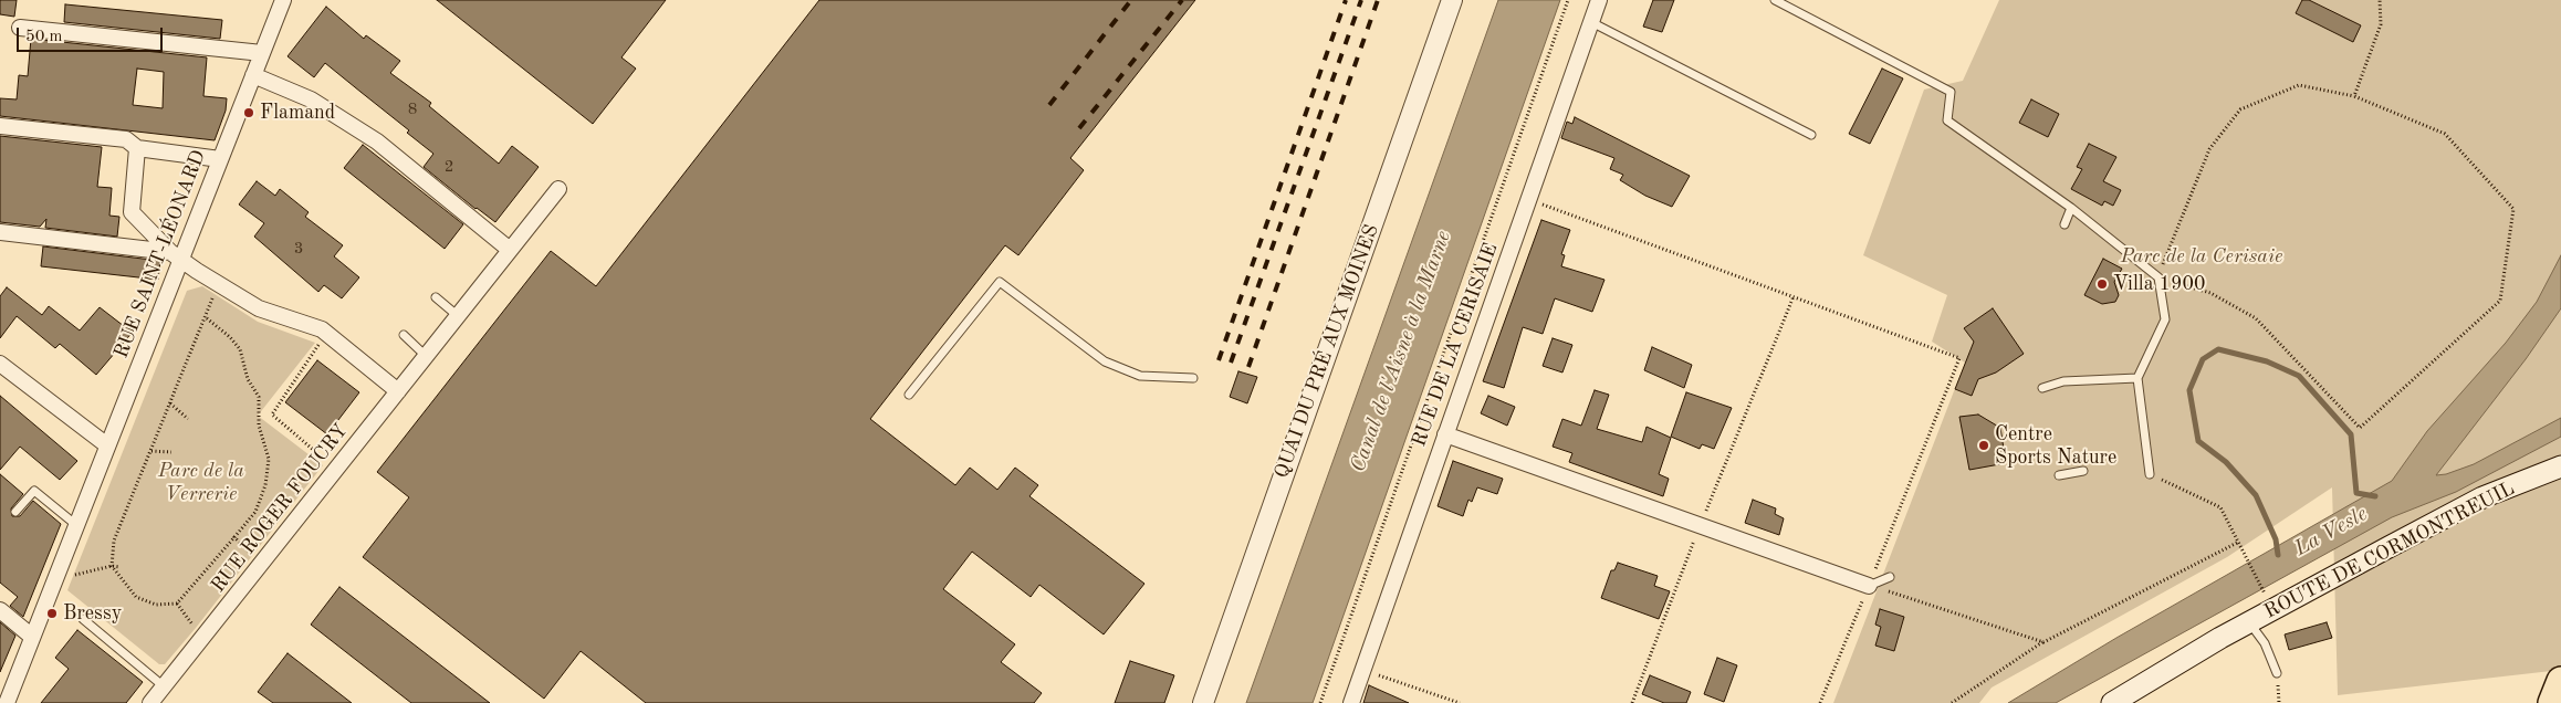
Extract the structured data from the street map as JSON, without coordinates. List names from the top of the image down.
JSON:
{
  "streets": {
    "main road": ["ROUTE DE CORMONTREUIL"],
    "street": [
      "RUE SAINT-LÉONARD",
      "RUE DE LA CERISAIE",
      "QUAI DU PRÉ AUX MOINES",
      "RUE ROGER FOUCRY"
    ]
  },
  "water": ["Canal de l'Aisne à la Marne", "La Vesle"],
  "parks": ["Parc de la Cerisaie", "Parc de la Verrerie"],
  "places": [
    "Flamand",
    "Villa 1900",
    "Centre Sports Nature",
    "Bressy"
  ],
  "house_numbers": ["8", "2", "3"],
  "scale_bar": "50 m"
}
